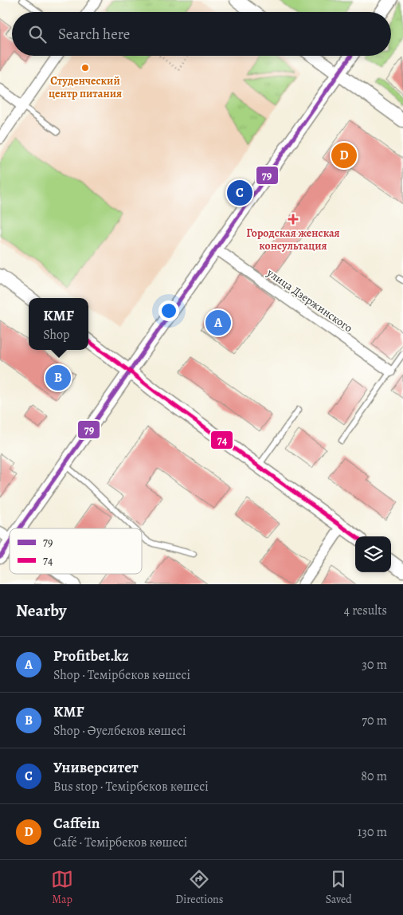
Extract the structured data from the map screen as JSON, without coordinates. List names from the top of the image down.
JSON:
{
  "streets": {
    "street": ["улица Дзержинского"]
  },
  "places": {
    "other": ["Студенческий центр питания"],
    "health": ["Городская женская консультация"]
  },
  "lines": ["transit line 79", "transit line 74"],
  "legend": ["79", "74"],
  "page": {
    "search": "Search here",
    "pins": [
      "D",
      "C",
      "A",
      "B"
    ],
    "popup": ["KMF", "Shop"],
    "heading": ["Nearby", "4 results"],
    "list": [
      {
        "mark": "A",
        "name": "Profitbet.kz",
        "note": "Shop · Темірбеков көшесі",
        "value": "30 m"
      },
      {
        "mark": "B",
        "name": "KMF",
        "note": "Shop · Әуелбеков көшесі",
        "value": "70 m"
      },
      {
        "mark": "C",
        "name": "Университет",
        "note": "Bus stop · Темірбеков көшесі",
        "value": "80 m"
      },
      {
        "mark": "D",
        "name": "Caffein",
        "note": "Café · Темірбеков көшесі",
        "value": "130 m"
      }
    ],
    "nav": ["Map", "Directions", "Saved"]
  }
}
